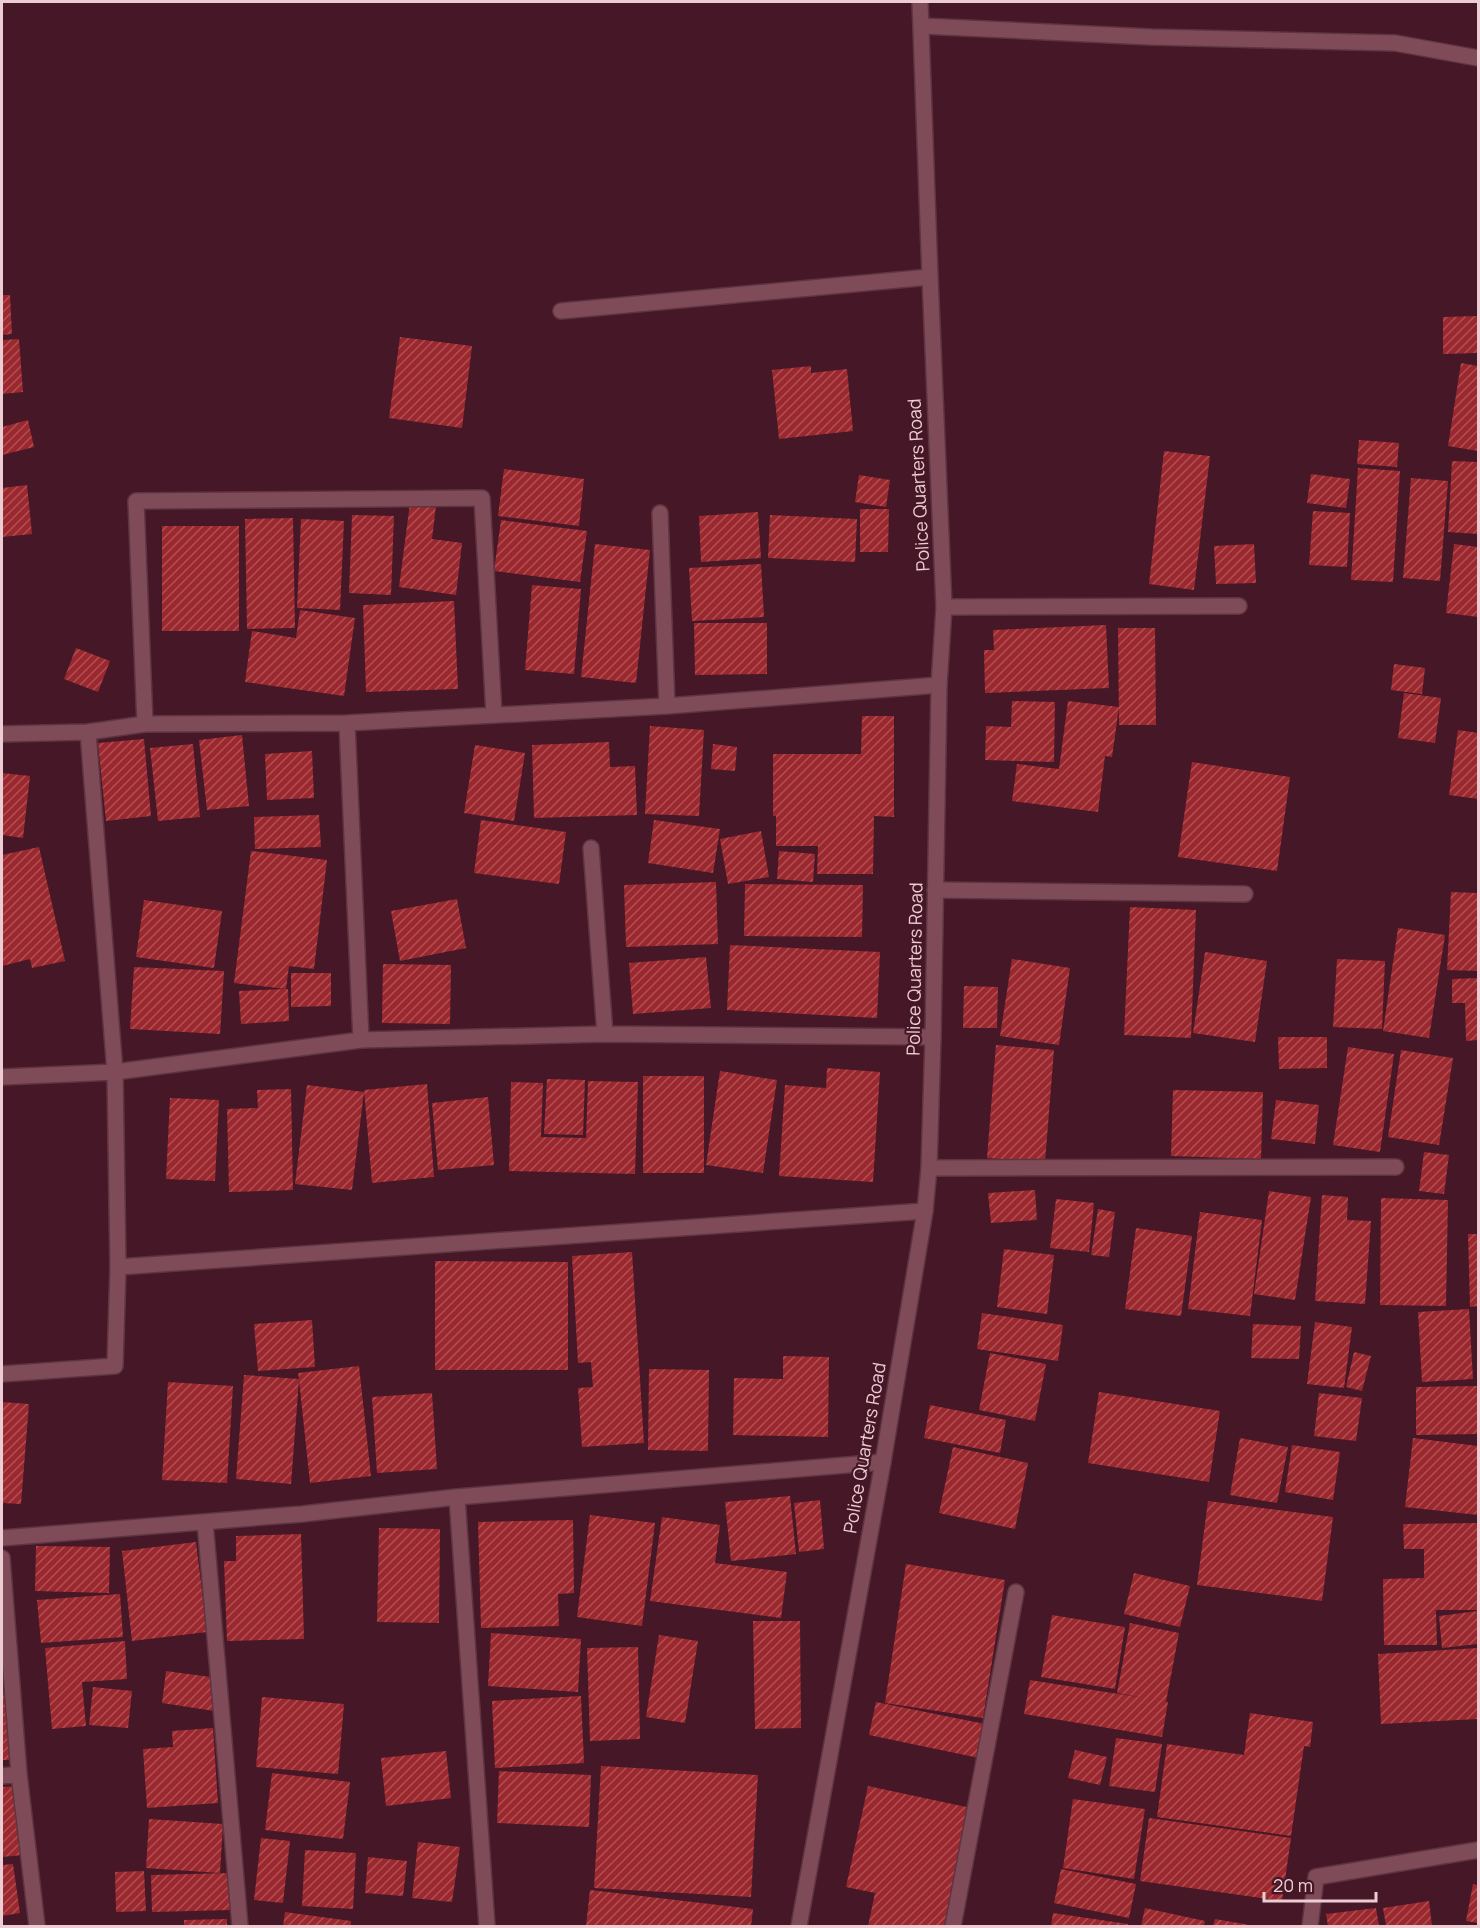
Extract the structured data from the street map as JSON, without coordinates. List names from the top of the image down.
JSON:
{
  "streets": {
    "street": ["Police Quarters Road"]
  },
  "scale_bar": "20 m"
}
